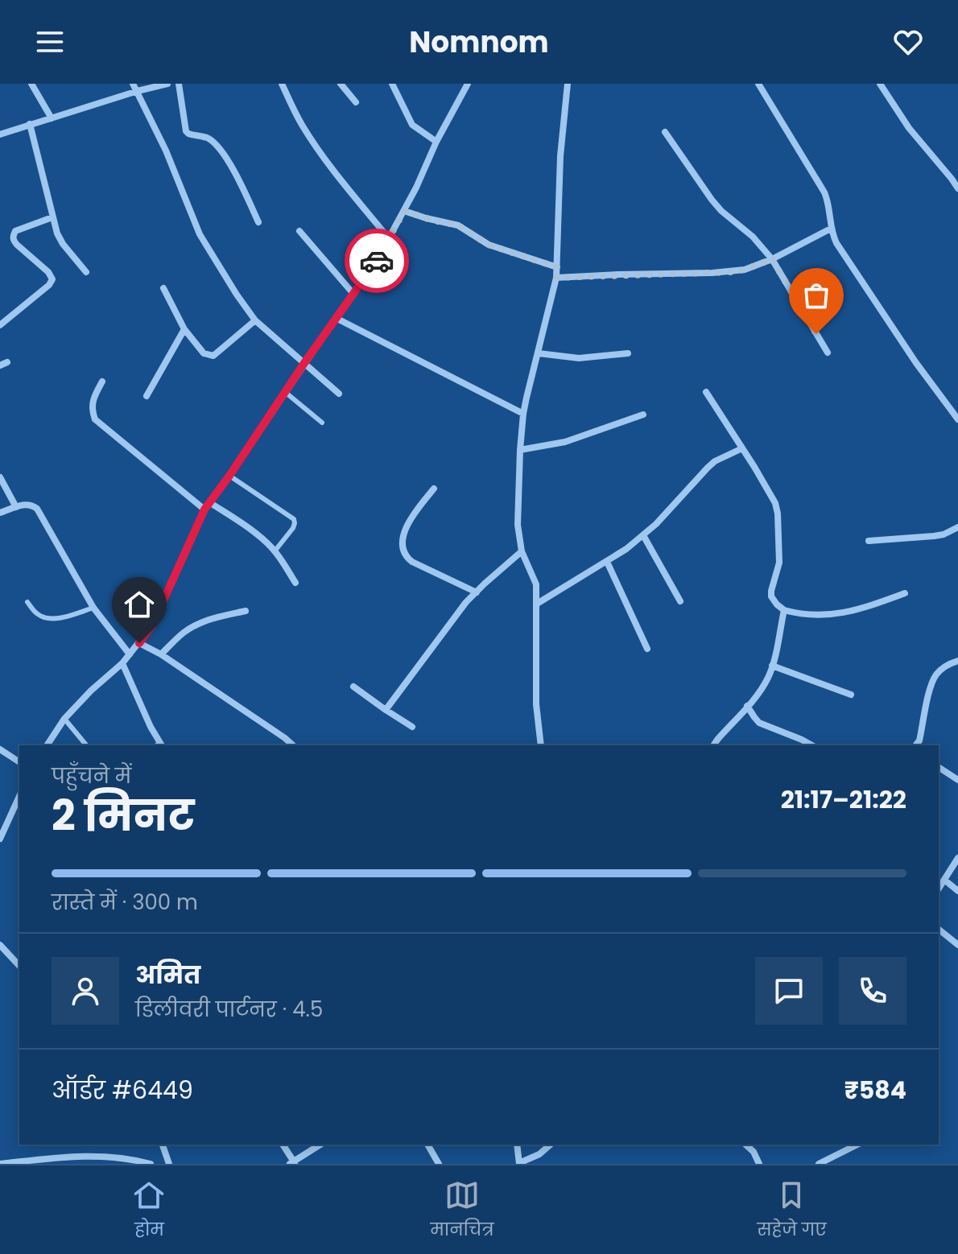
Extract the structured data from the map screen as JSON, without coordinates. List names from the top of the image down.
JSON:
{
  "page": {
    "header": "Nomnom",
    "heading": ["2 मिनट", "पहुँचने में", "21:17–21:22"],
    "panel": [
      "अमित",
      "डिलीवरी पार्टनर · 4.5",
      "ऑर्डर #6449",
      "₹584"
    ],
    "bar": "रास्ते में · 300 m",
    "tabs": ["होम", "मानचित्र", "सहेजे गए"]
  }
}
